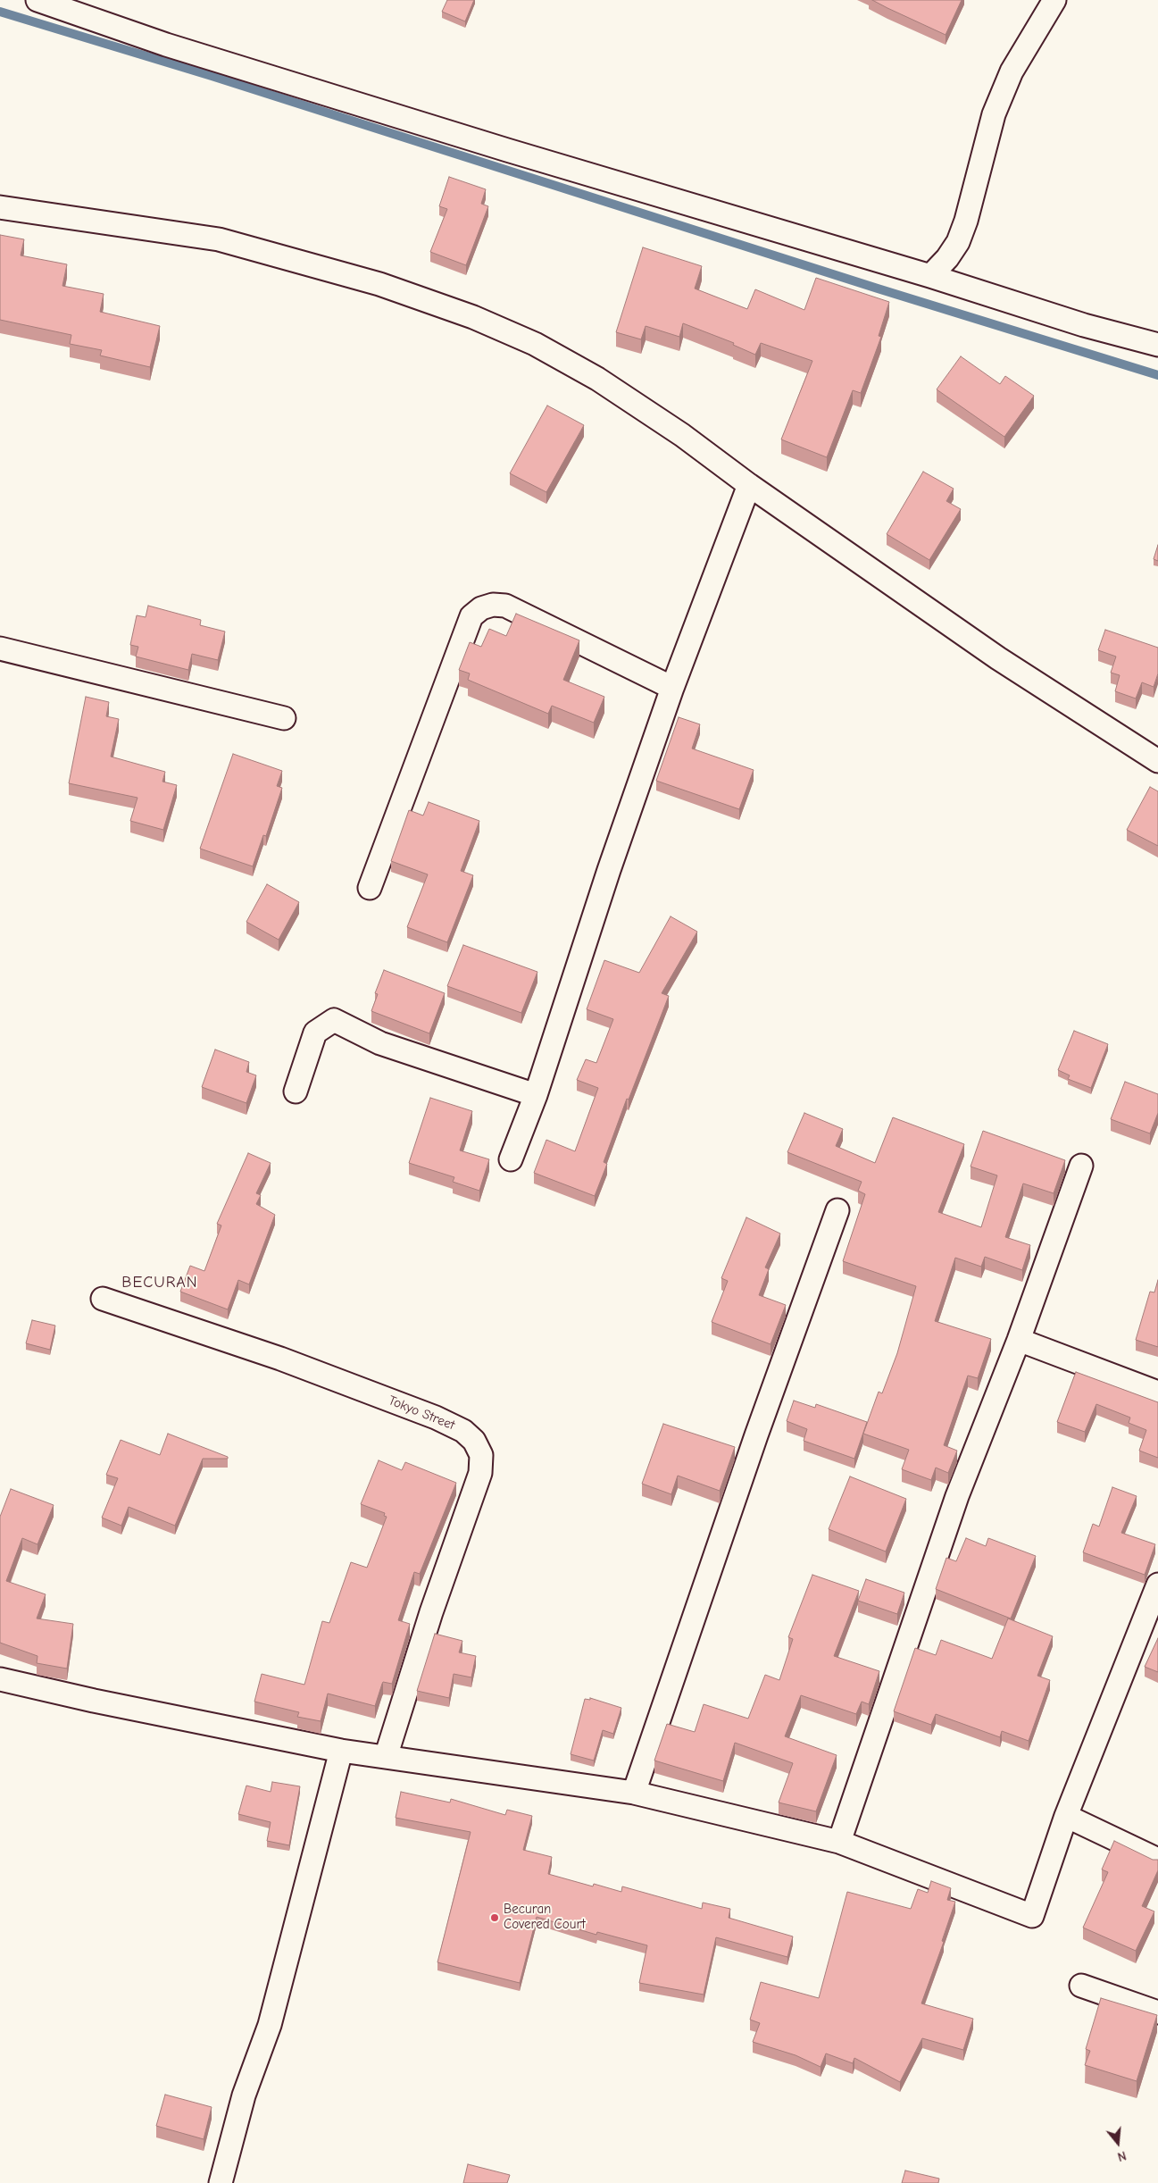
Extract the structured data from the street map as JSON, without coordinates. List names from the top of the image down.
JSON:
{
  "streets": {
    "street": ["Tokyo Street"]
  },
  "districts": ["BECURAN"],
  "places": ["Becuran Covered Court"],
  "north": "bottom"
}
